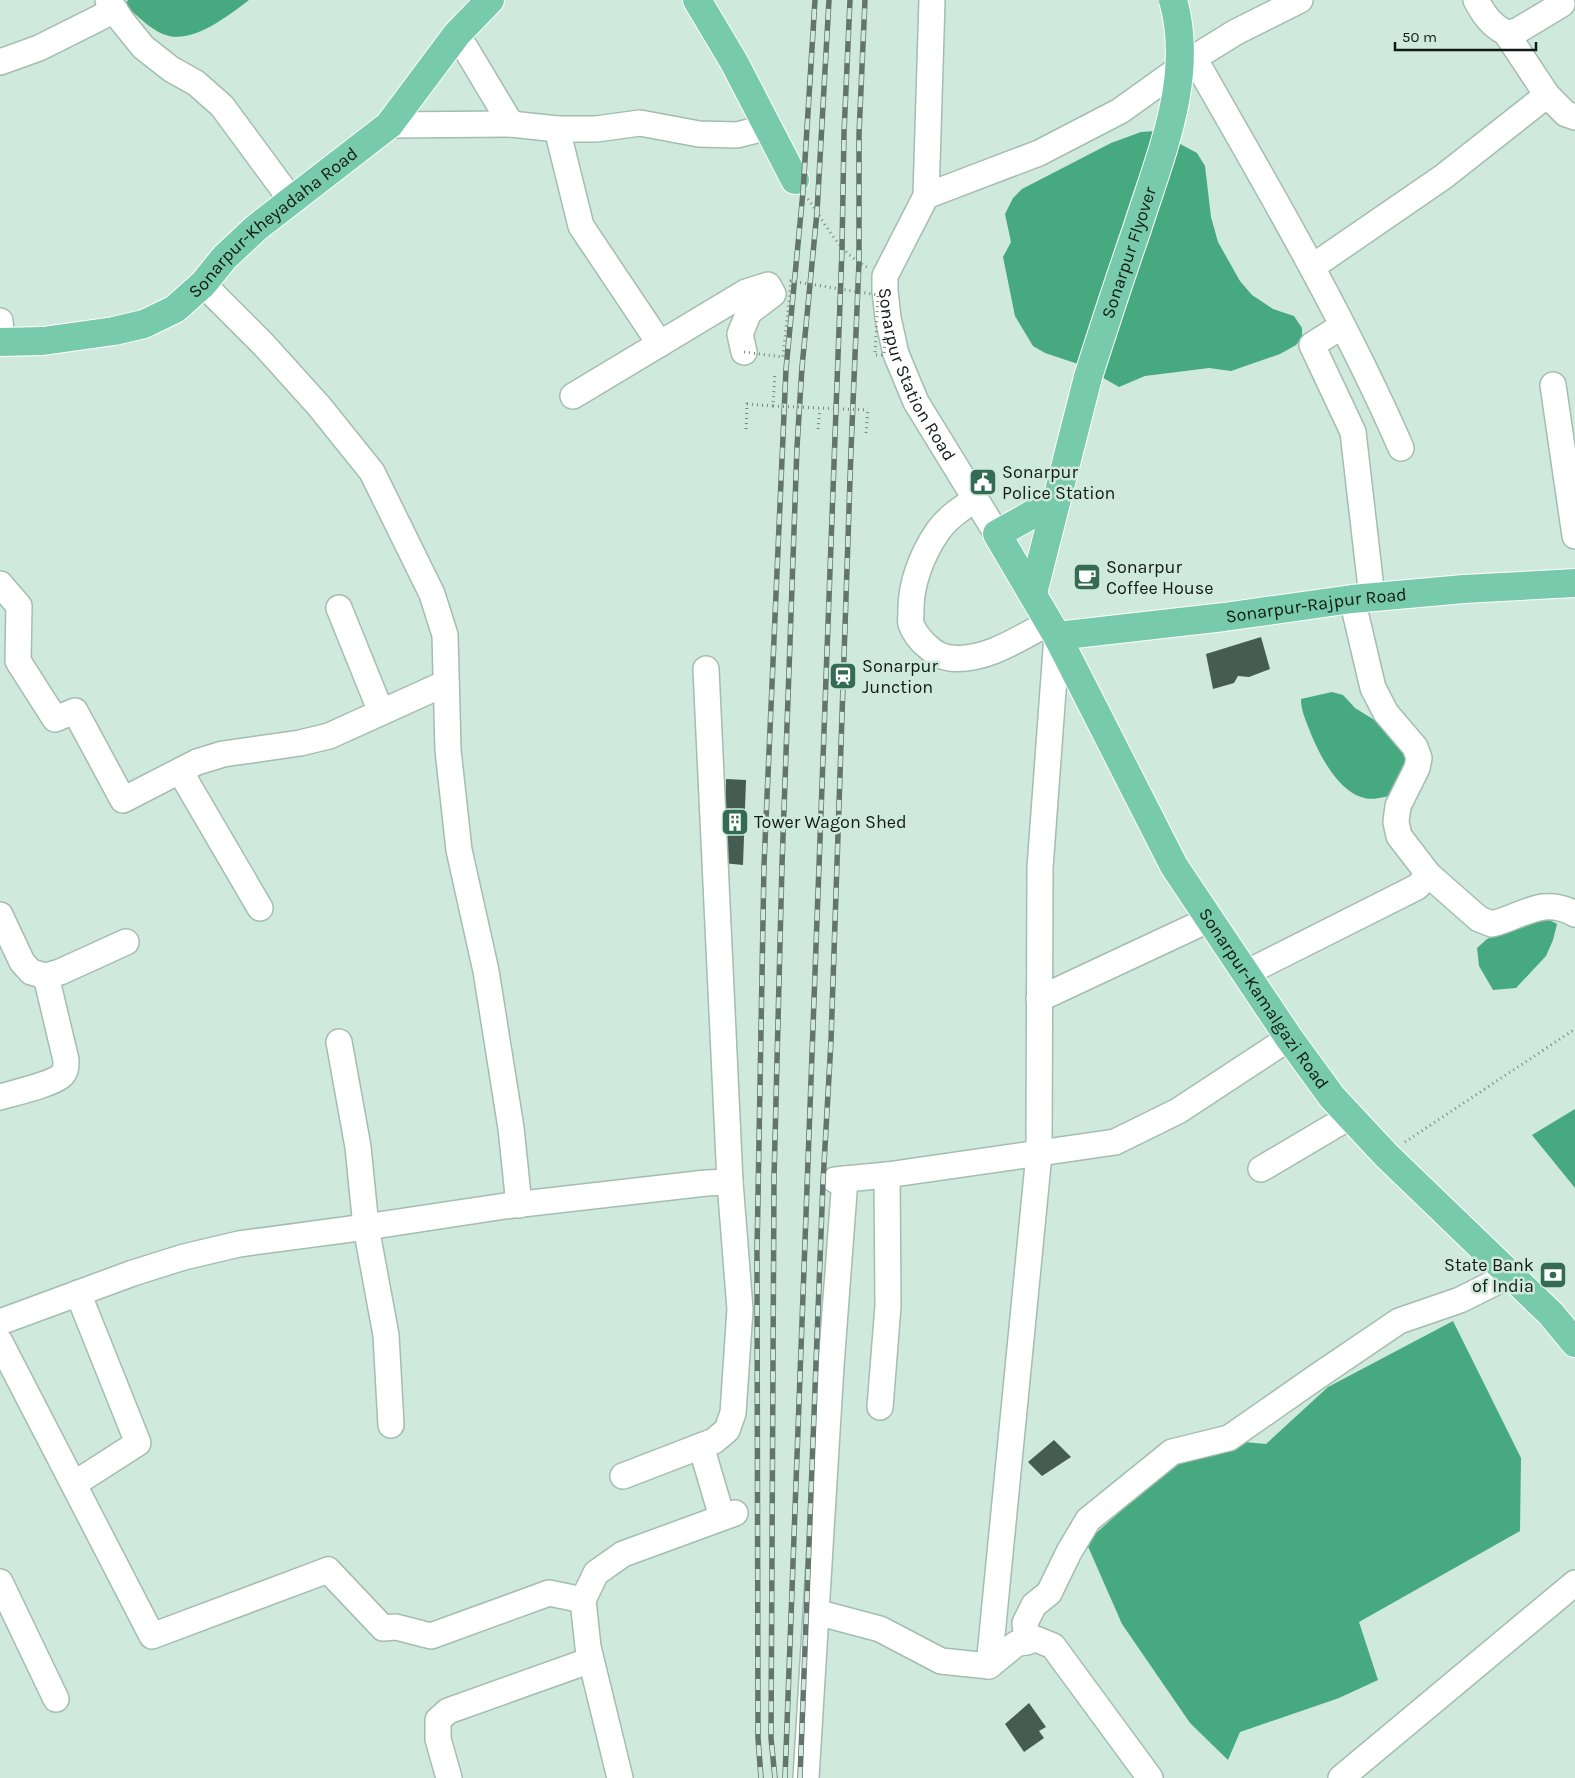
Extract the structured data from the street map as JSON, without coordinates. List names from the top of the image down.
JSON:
{
  "streets": {
    "main road": [
      "Sonarpur-Kheyadaha Road",
      "Sonarpur Flyover",
      "Sonarpur-Rajpur Road",
      "Sonarpur-Kamalgazi Road"
    ],
    "street": ["Sonarpur Station Road"]
  },
  "crossings": [
    ["Sonarpur Flyover", "Sonarpur-Kamalgazi Road"],
    ["Sonarpur-Rajpur Road", "Sonarpur-Kamalgazi Road"]
  ],
  "places": {
    "public building": ["Sonarpur Police Station"],
    "cafe": ["Sonarpur Coffee House"],
    "station": ["Sonarpur Junction"],
    "building": ["Tower Wagon Shed"],
    "bank": ["State Bank of India"]
  },
  "scale_bar": "50 m"
}
